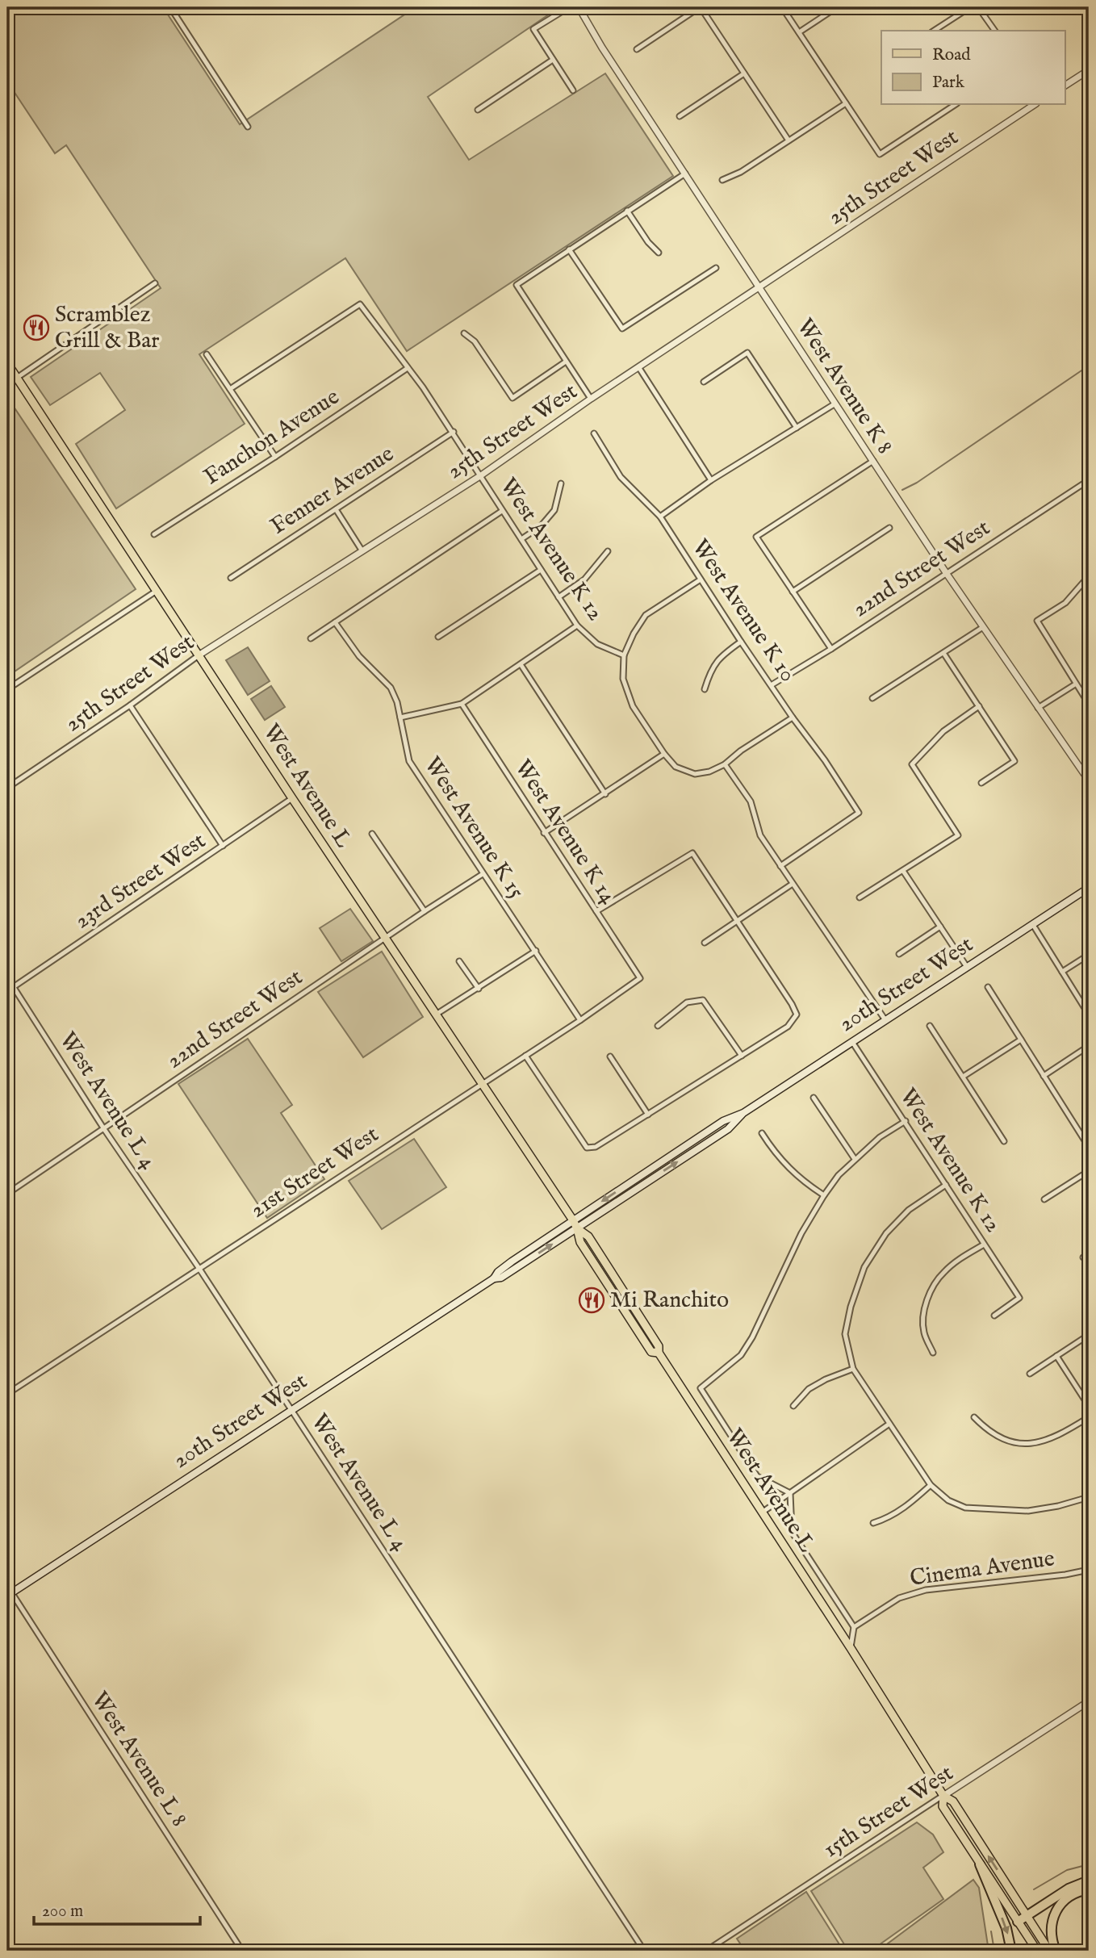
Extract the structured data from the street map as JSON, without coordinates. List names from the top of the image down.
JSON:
{
  "streets": {
    "main road": ["West Avenue L", "20th Street West"],
    "street": [
      "25th Street West",
      "West Avenue K 8",
      "Fanchon Avenue",
      "Fenner Avenue",
      "West Avenue K 12",
      "22nd Street West",
      "West Avenue K 10",
      "West Avenue K 15",
      "West Avenue K 14",
      "23rd Street West",
      "West Avenue L 4",
      "21st Street West",
      "Cinema Avenue",
      "West Avenue L 8",
      "15th Street West"
    ]
  },
  "crossings": [
    ["25th Street West", "West Avenue K 8"],
    ["25th Street West", "West Avenue K 12"],
    ["25th Street West", "West Avenue L"],
    ["West Avenue K 8", "22nd Street West"],
    ["Fanchon Avenue", "West Avenue K 12"],
    ["Fenner Avenue", "West Avenue K 12"],
    ["West Avenue K 12", "20th Street West"],
    ["22nd Street West", "West Avenue K 10"],
    ["22nd Street West", "West Avenue L"],
    ["22nd Street West", "West Avenue K 15"],
    ["22nd Street West", "West Avenue L 4"],
    ["West Avenue L", "23rd Street West"],
    ["West Avenue L", "20th Street West"],
    ["West Avenue L", "21st Street West"],
    ["West Avenue L", "Cinema Avenue"],
    ["West Avenue L", "15th Street West"],
    ["West Avenue K 15", "21st Street West"],
    ["West Avenue K 14", "21st Street West"],
    ["23rd Street West", "West Avenue L 4"],
    ["20th Street West", "West Avenue L 4"],
    ["20th Street West", "West Avenue L 8"],
    ["West Avenue L 4", "21st Street West"]
  ],
  "places": {
    "restaurant": ["Scramblez Grill & Bar", "Mi Ranchito"]
  },
  "legend": ["Road", "Park"],
  "scale_bar": "200 m"
}
